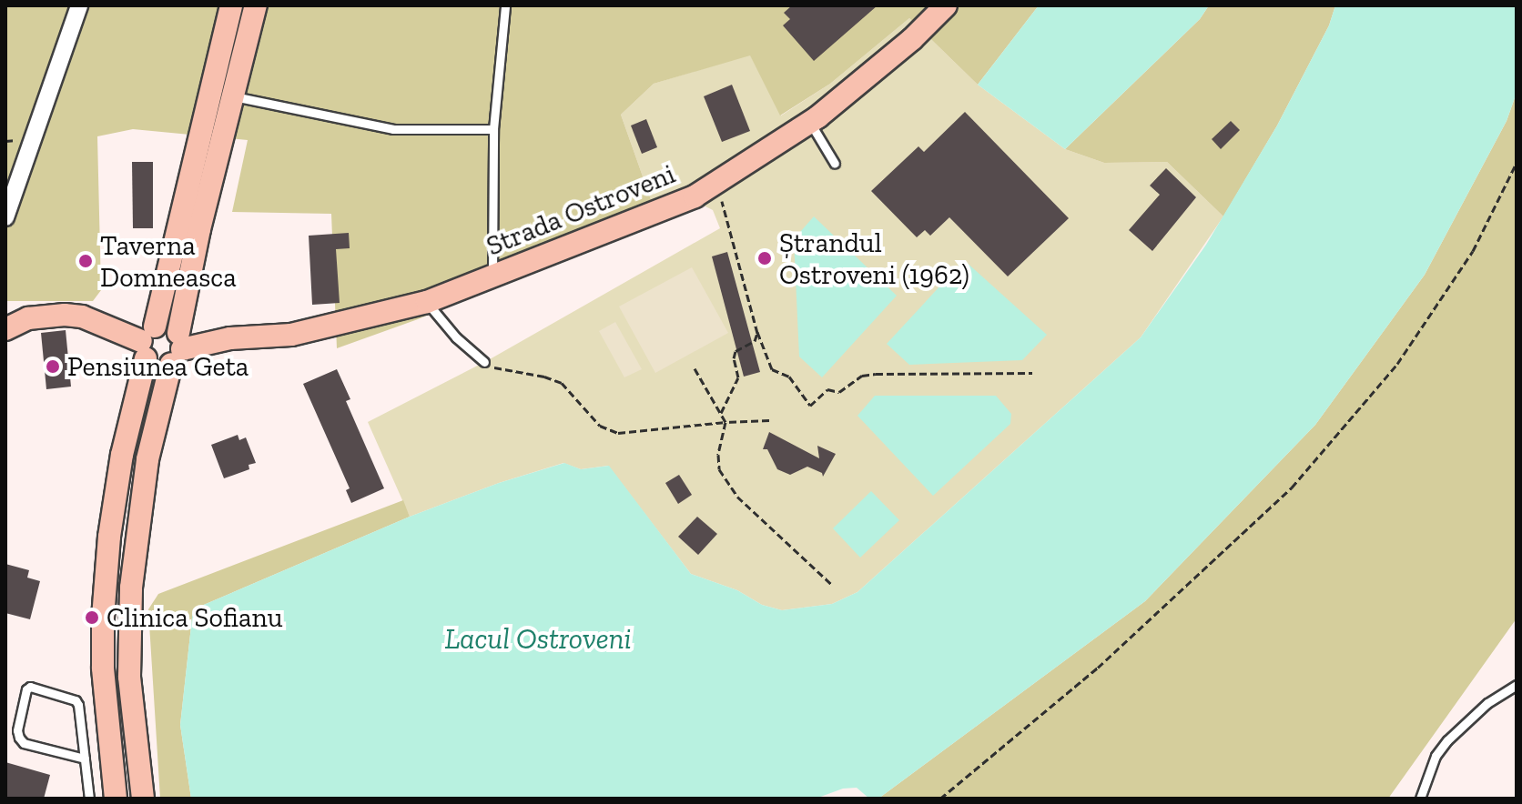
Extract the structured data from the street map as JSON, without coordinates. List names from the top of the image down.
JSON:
{
  "streets": {
    "main road": ["Strada Ostroveni"]
  },
  "water": ["Lacul Ostroveni"],
  "places": [
    "Ștrandul Ostroveni (1962)",
    "Taverna Domneasca",
    "Pensiunea Geta",
    "Clinica Sofianu"
  ]
}
